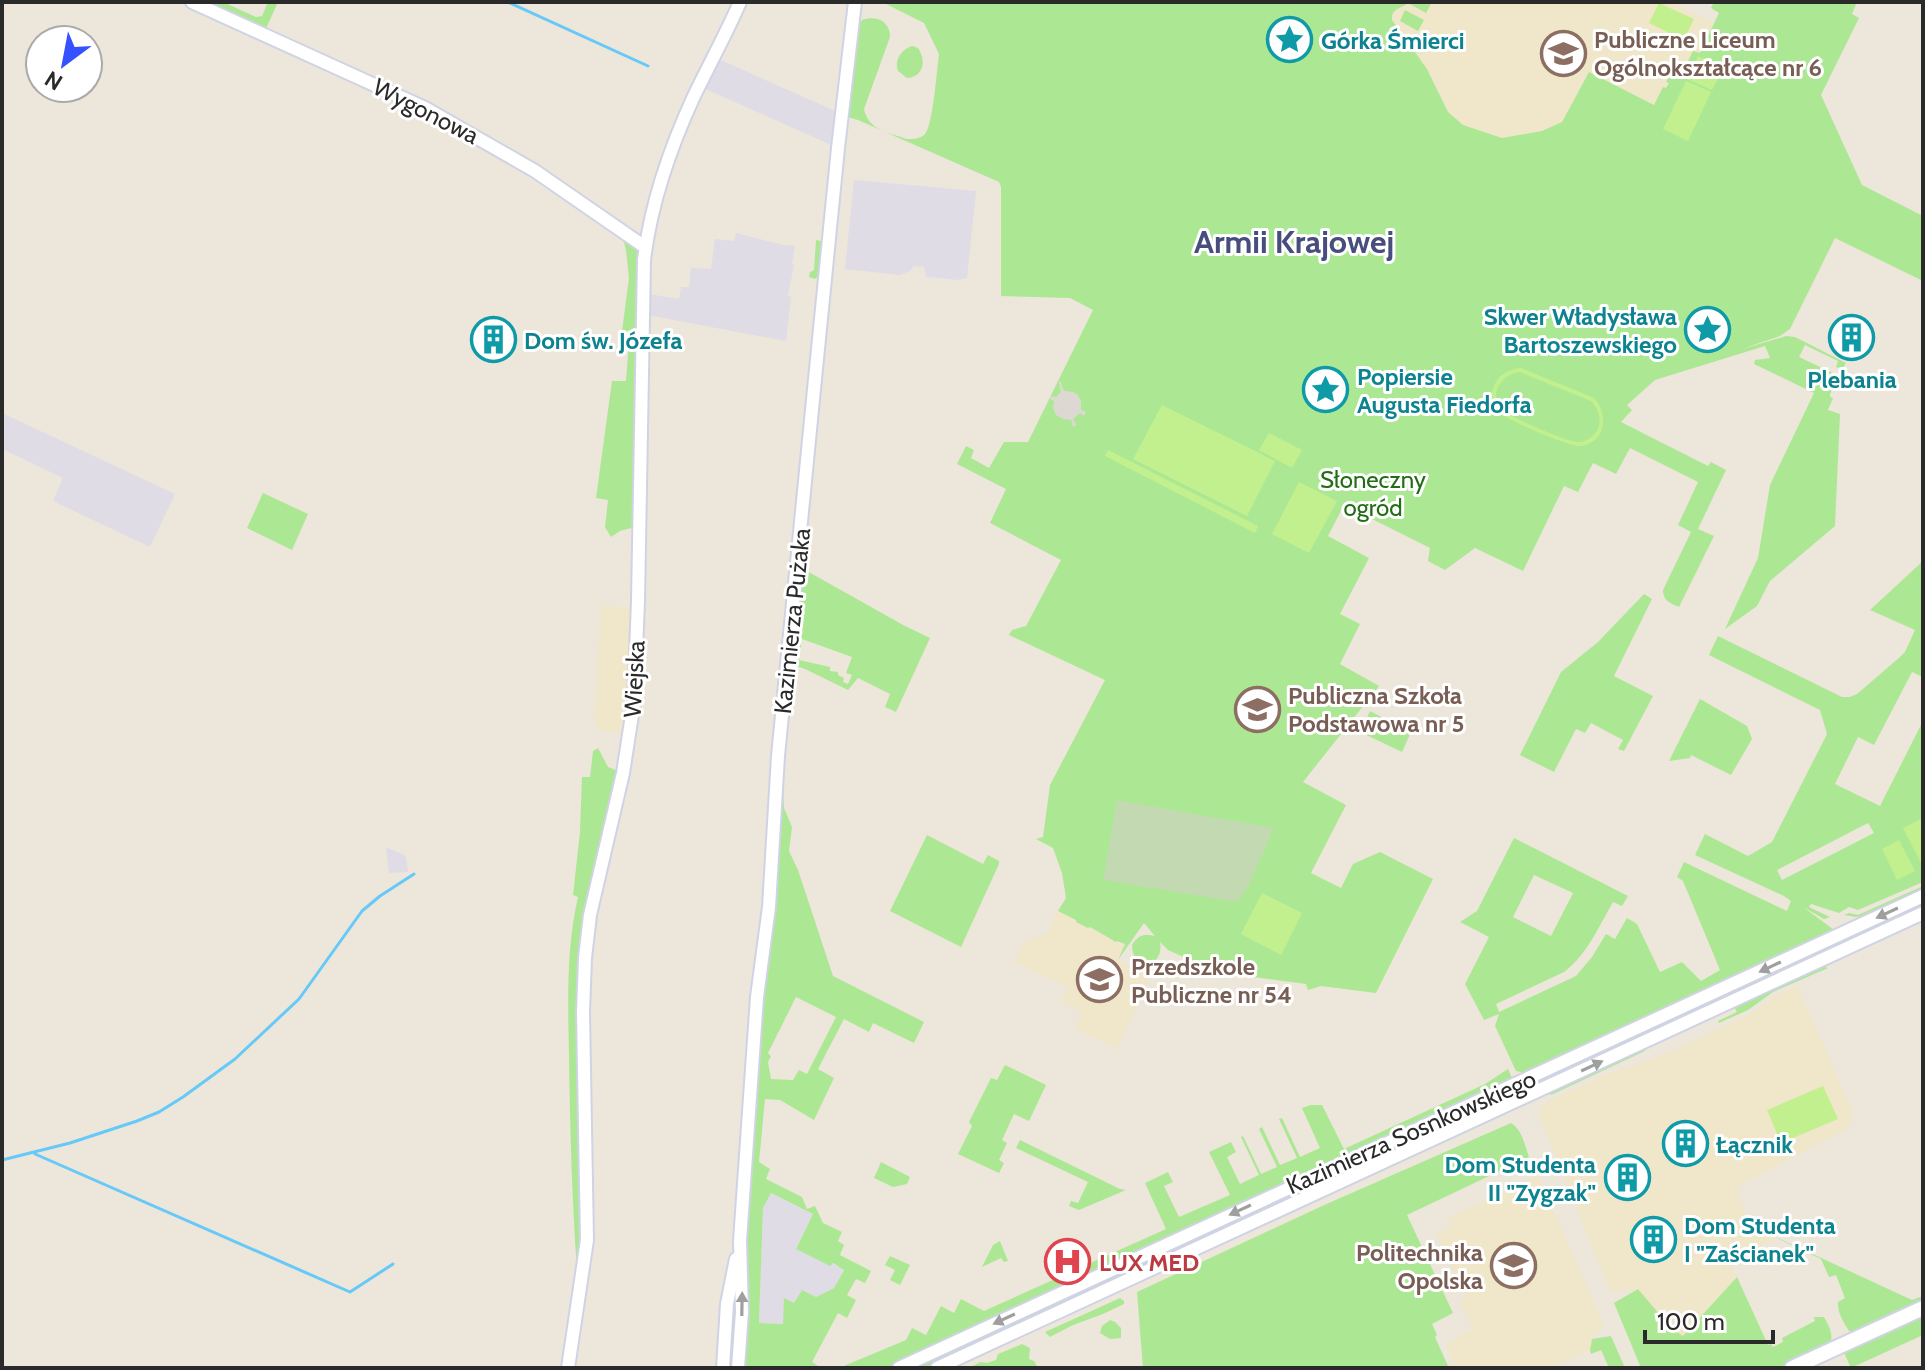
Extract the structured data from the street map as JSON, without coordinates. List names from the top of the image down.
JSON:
{
  "streets": {
    "street": [
      "Wygonowa",
      "Kazimierza Pużaka",
      "Wiejska",
      "Kazimierza Sosnkowskiego"
    ]
  },
  "crossings": [
    ["Wygonowa", "Wiejska"]
  ],
  "districts": ["Armii Krajowej"],
  "parks": ["Słoneczny ogród"],
  "places": {
    "place": ["Górka Śmierci", "Skwer Władysława Bartoszewskiego", "Popiersie Augusta Fiedorfa"],
    "school or university": [
      "Publiczne Liceum Ogólnokształcące nr 6",
      "Publiczna Szkoła Podstawowa nr 5",
      "Przedszkole Publiczne nr 54",
      "Politechnika Opolska"
    ],
    "building": [
      "Plebania",
      "Dom św. Józefa",
      "Łącznik",
      "Dom Studenta II \"Zygzak\"",
      "Dom Studenta I \"Zaścianek\""
    ],
    "hospital": ["LUX MED"]
  },
  "scale_bar": "100 m",
  "north": "bottom left"
}
